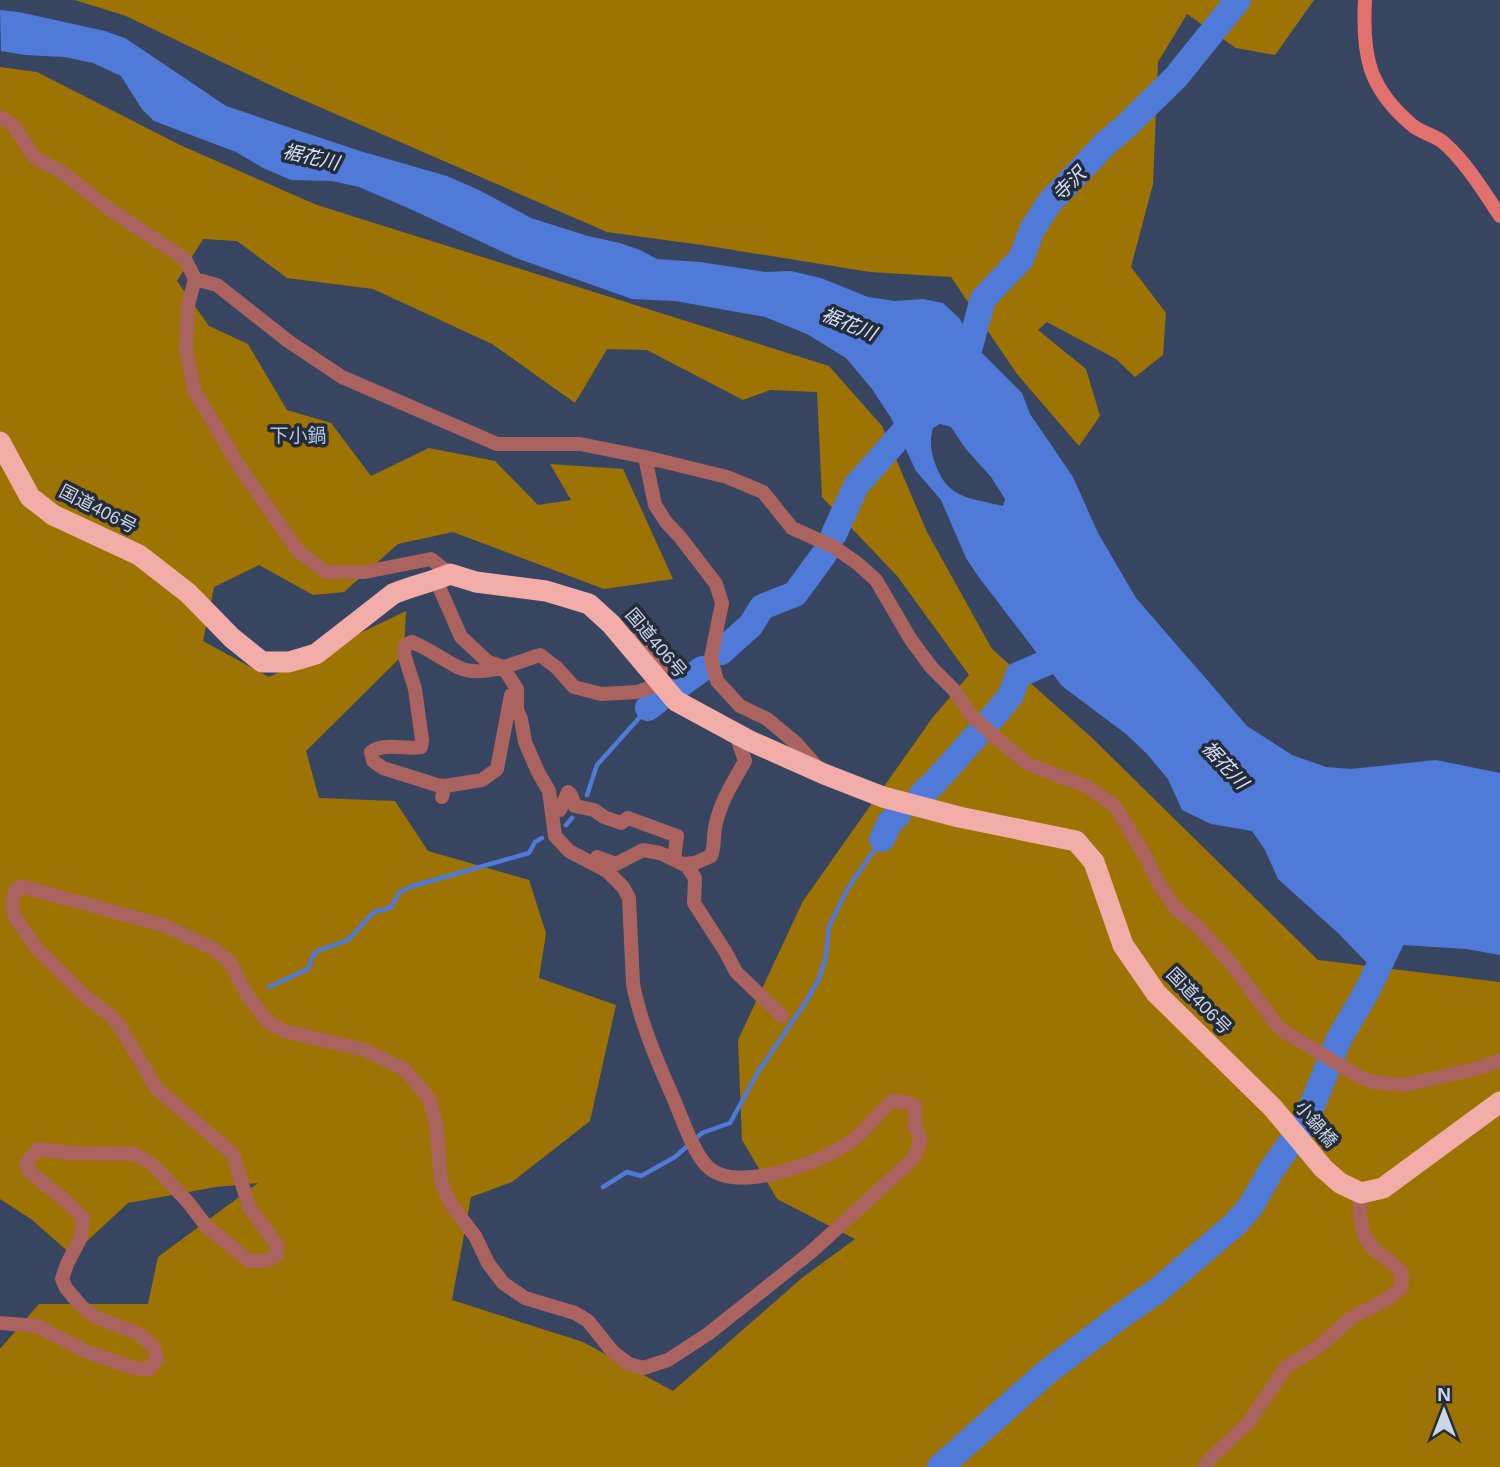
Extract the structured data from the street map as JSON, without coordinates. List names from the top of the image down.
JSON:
{
  "streets": {
    "highway": ["国道406号", "小鍋橋"]
  },
  "crossings": [
    ["国道406号", "小鍋橋"]
  ],
  "districts": ["下小鍋"],
  "water": ["裾花川", "寺沢"],
  "north": "top"
}
